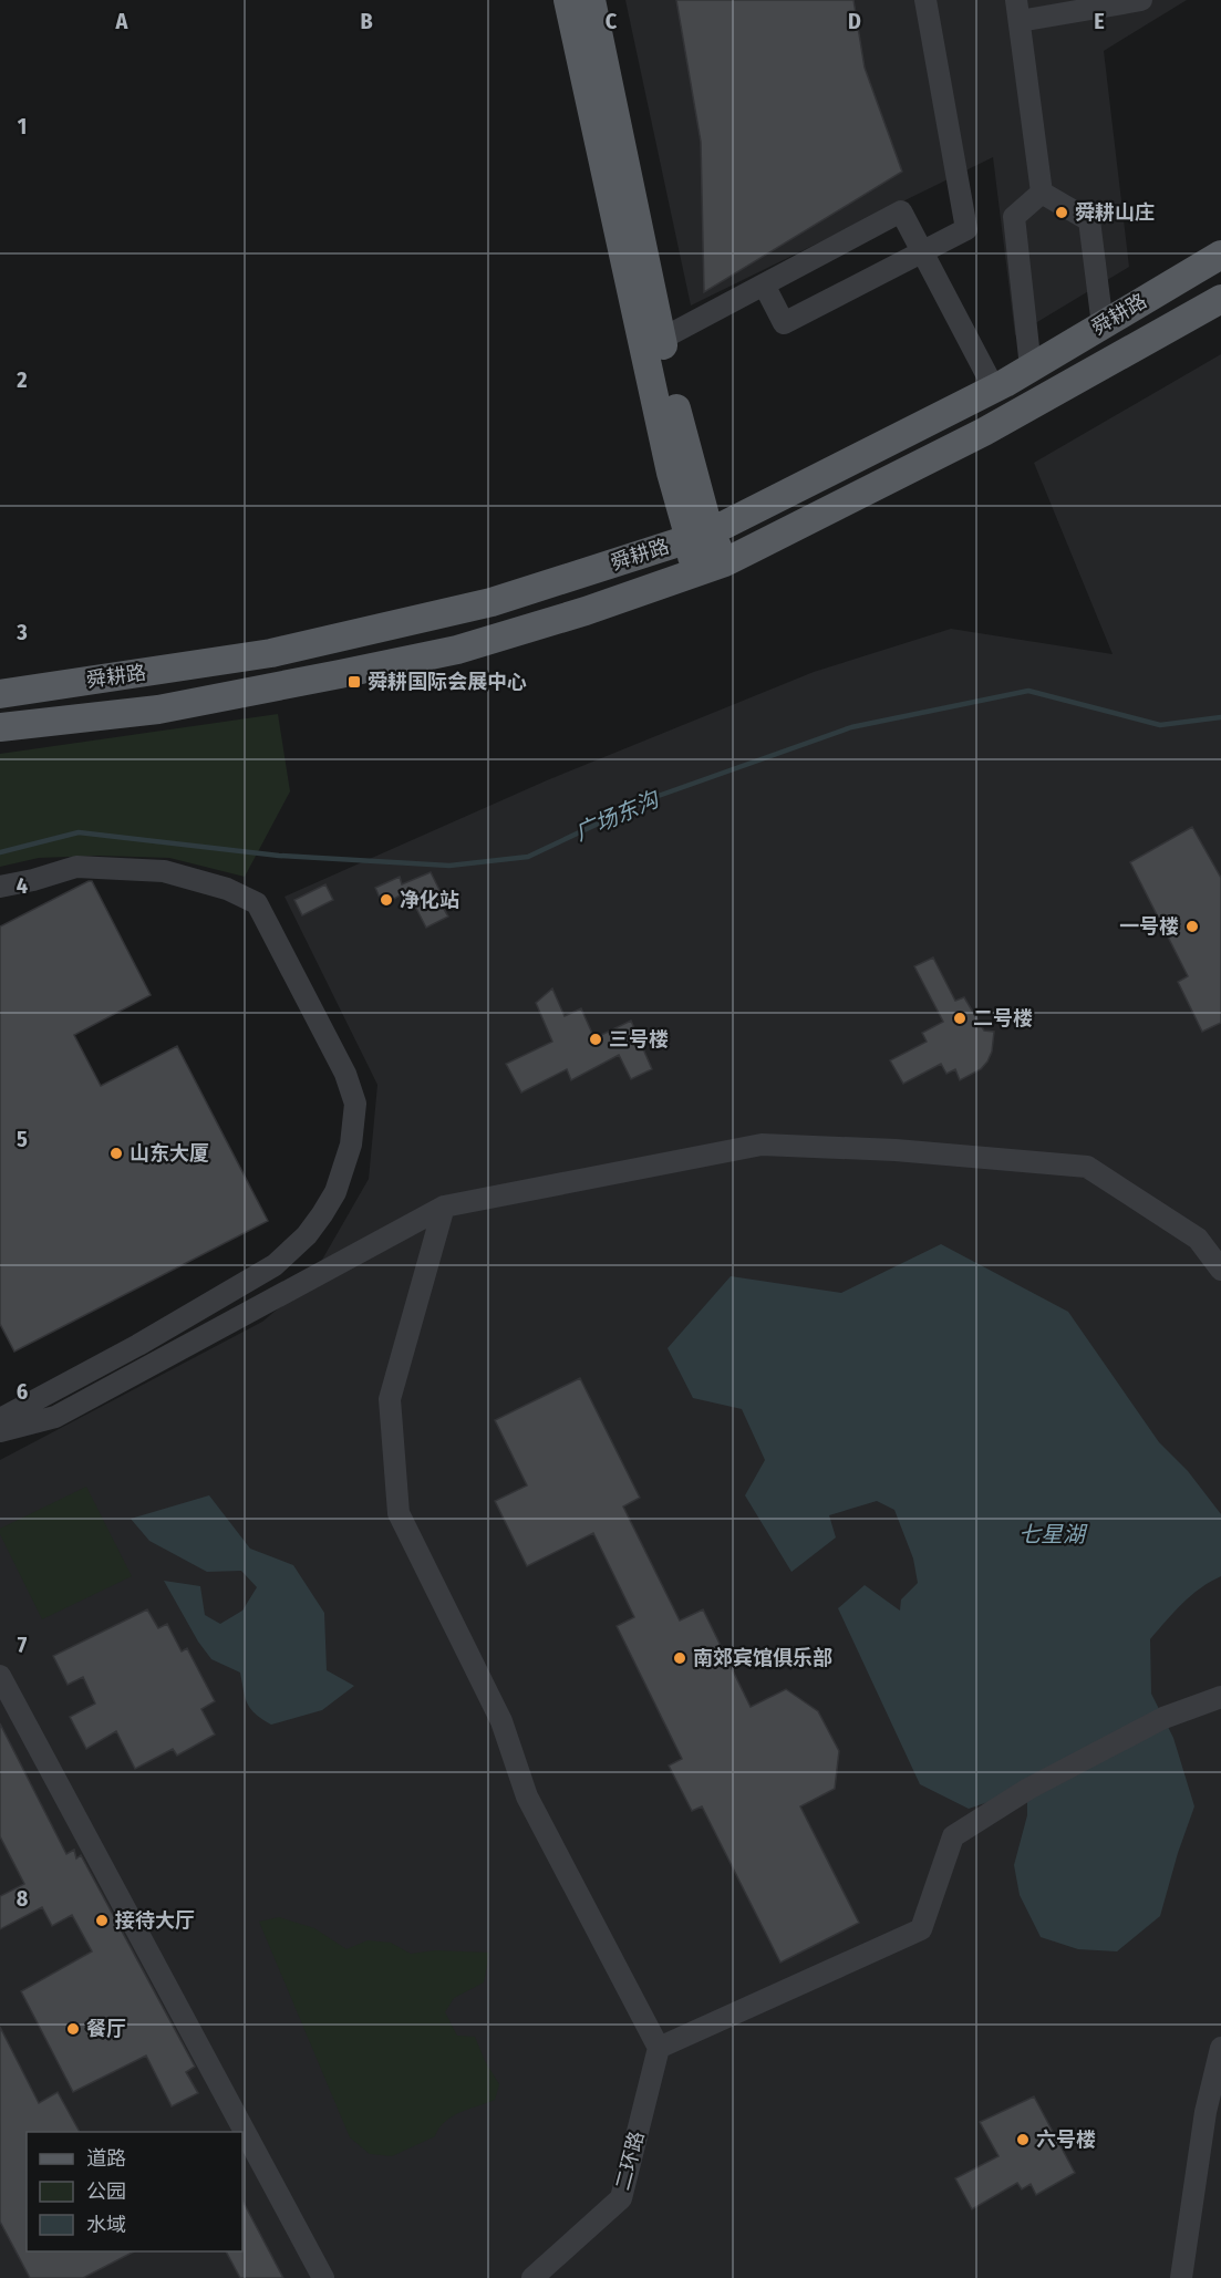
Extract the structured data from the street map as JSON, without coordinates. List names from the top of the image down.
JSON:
{
  "streets": {
    "main road": ["舜耕路"],
    "street": ["二环路"]
  },
  "water": ["广场东沟", "七星湖"],
  "places": {
    "other": [
      "舜耕山庄",
      "净化站",
      "一号楼",
      "二号楼",
      "三号楼",
      "山东大厦",
      "南郊宾馆俱乐部",
      "接待大厅",
      "餐厅",
      "六号楼"
    ],
    "transit": ["舜耕国际会展中心"]
  },
  "legend": ["道路", "公园", "水域"],
  "grid": {
    "columns": [
      "A",
      "B",
      "C",
      "D",
      "E"
    ],
    "rows": [
      "1",
      "2",
      "3",
      "4",
      "5",
      "6",
      "7",
      "8"
    ]
  }
}
